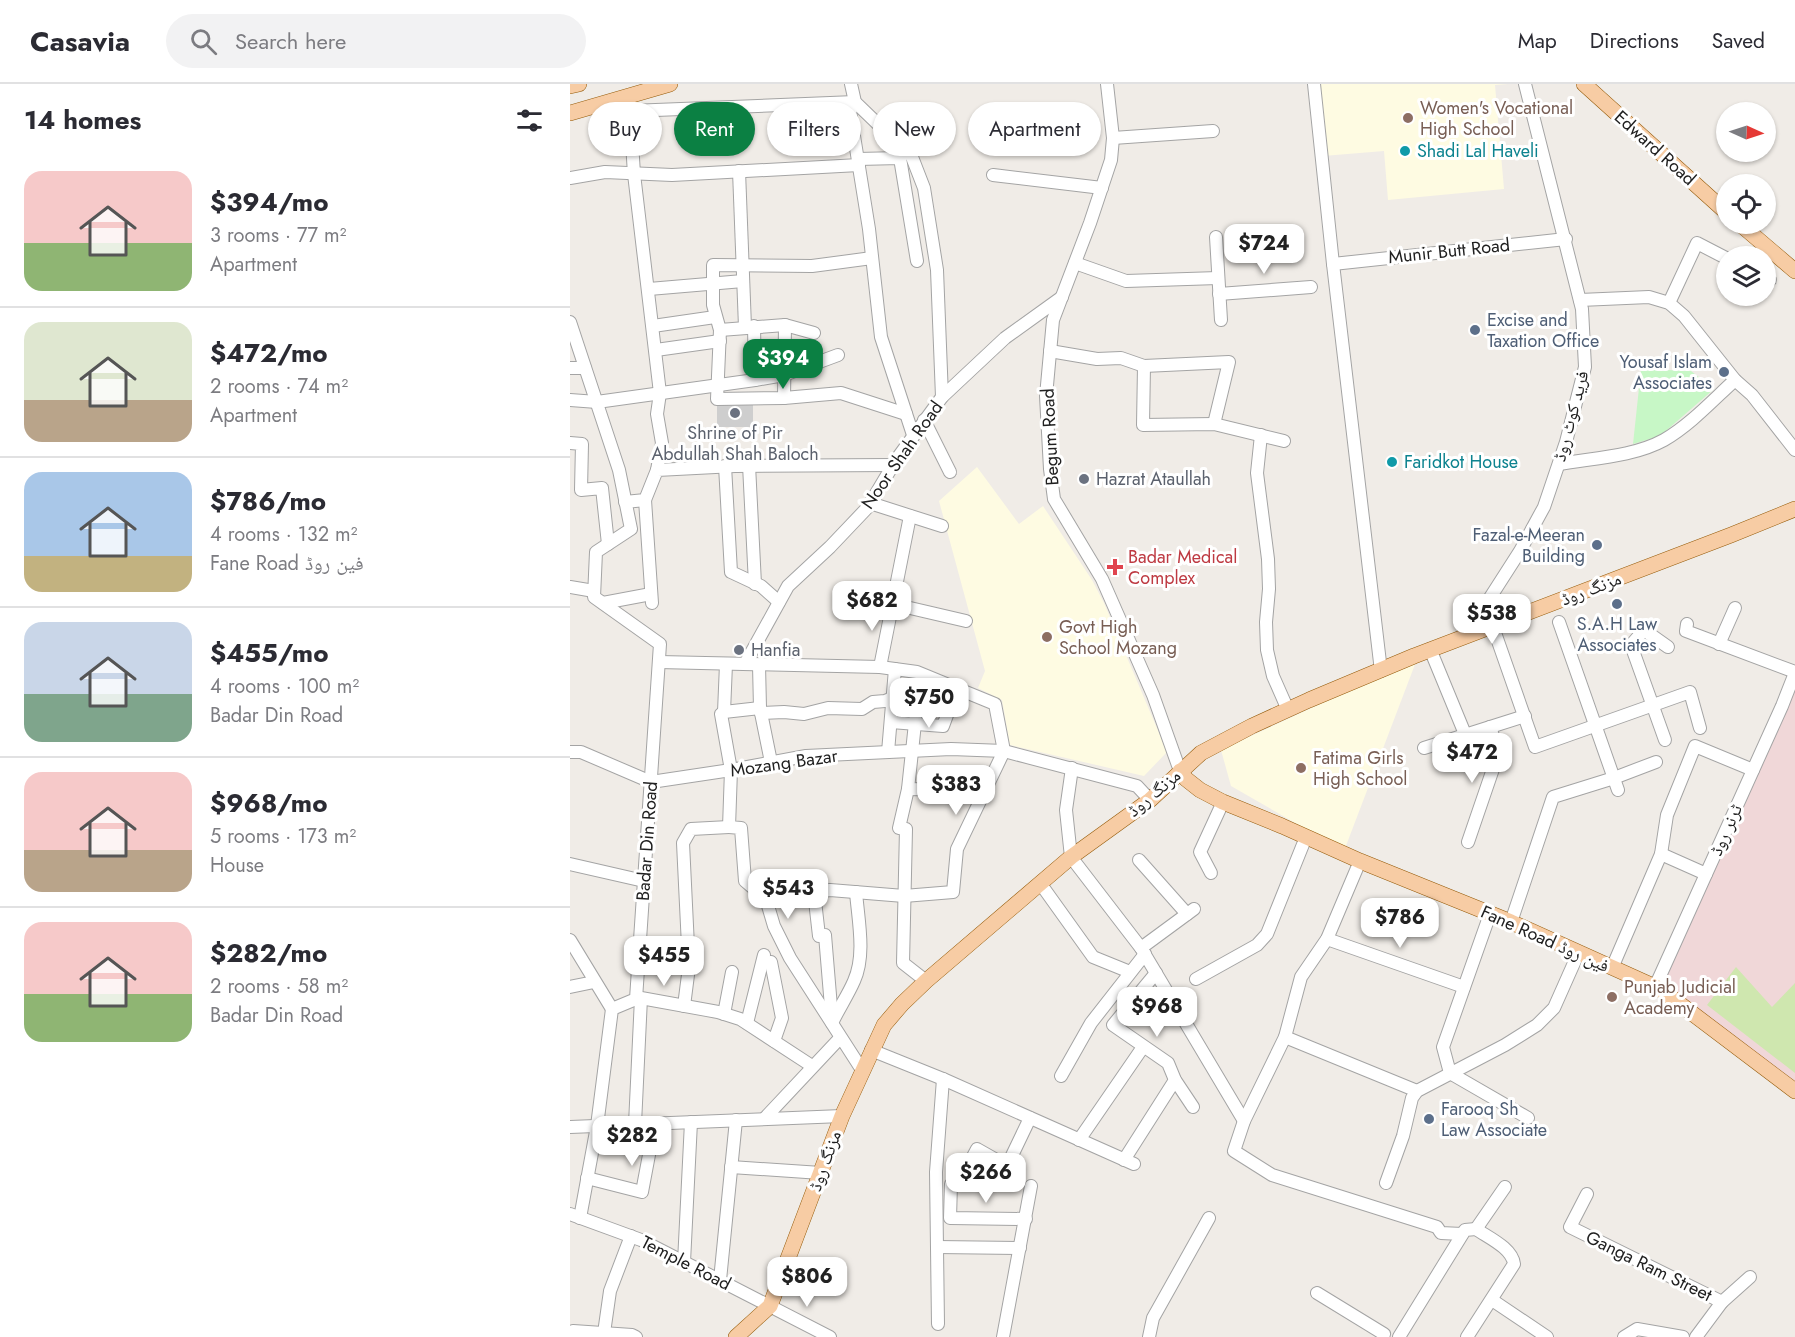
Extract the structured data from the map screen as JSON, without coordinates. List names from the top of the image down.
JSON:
{
  "streets": {
    "main road": ["Edward Road", "مزنگ روڈ", "Fane Road فین روڈ"],
    "street": [
      "Munir Butt Road",
      "فرید کوٹ روڈ",
      "Begum Road",
      "Noor Shah Road",
      "Mozang Bazar",
      "ٹرنر روڈ",
      "Badar Din Road",
      "Temple Road",
      "Ganga Ram Street"
    ]
  },
  "crossings": [
    ["Munir Butt Road", "فرید کوٹ روڈ"],
    ["فرید کوٹ روڈ", "مزنگ روڈ"],
    ["Begum Road", "Noor Shah Road"],
    ["Begum Road", "مزنگ روڈ"],
    ["Begum Road", "Fane Road فین روڈ"],
    ["مزنگ روڈ", "Mozang Bazar"],
    ["مزنگ روڈ", "Fane Road فین روڈ"],
    ["مزنگ روڈ", "Temple Road"],
    ["Mozang Bazar", "Badar Din Road"],
    ["ٹرنر روڈ", "Fane Road فین روڈ"]
  ],
  "places": {
    "other": [
      "Women's Vocational High School",
      "Shadi Lal Haveli",
      "Excise and Taxation Office",
      "Yousaf Islam Associates",
      "Shrine of Pir Abdullah Shah Baloch",
      "Faridkot House",
      "Hazrat Ataullah",
      "Fazal-e-Meeran Building",
      "S.A.H Law Associates",
      "Govt High School Mozang",
      "Hanfia",
      "Fatima Girls High School",
      "Punjab Judicial Academy",
      "Farooq Sh Law Associate"
    ],
    "health": ["Badar Medical Complex"]
  },
  "north": "right",
  "page": {
    "header": "Casavia",
    "search": "Search here",
    "nav": ["Map", "Directions", "Saved"],
    "heading": "14 homes",
    "chip": [
      "Buy",
      "Rent",
      "Filters",
      "New",
      "Apartment"
    ],
    "list": [
      {
        "name": "$394/mo",
        "note": "3 rooms · 77 m² · Apartment"
      },
      {
        "name": "$472/mo",
        "note": "2 rooms · 74 m² · Apartment"
      },
      {
        "name": "$786/mo",
        "note": "4 rooms · 132 m² · Fane Road فین روڈ"
      },
      {
        "name": "$455/mo",
        "note": "4 rooms · 100 m² · Badar Din Road"
      },
      {
        "name": "$968/mo",
        "note": "5 rooms · 173 m² · House"
      },
      {
        "name": "$282/mo",
        "note": "2 rooms · 58 m² · Badar Din Road"
      }
    ],
    "price": [
      "$724",
      "$394",
      "$682",
      "$538",
      "$750",
      "$472",
      "$383",
      "$543",
      "$786",
      "$455",
      "$968",
      "$282",
      "$266",
      "$806"
    ]
  }
}
